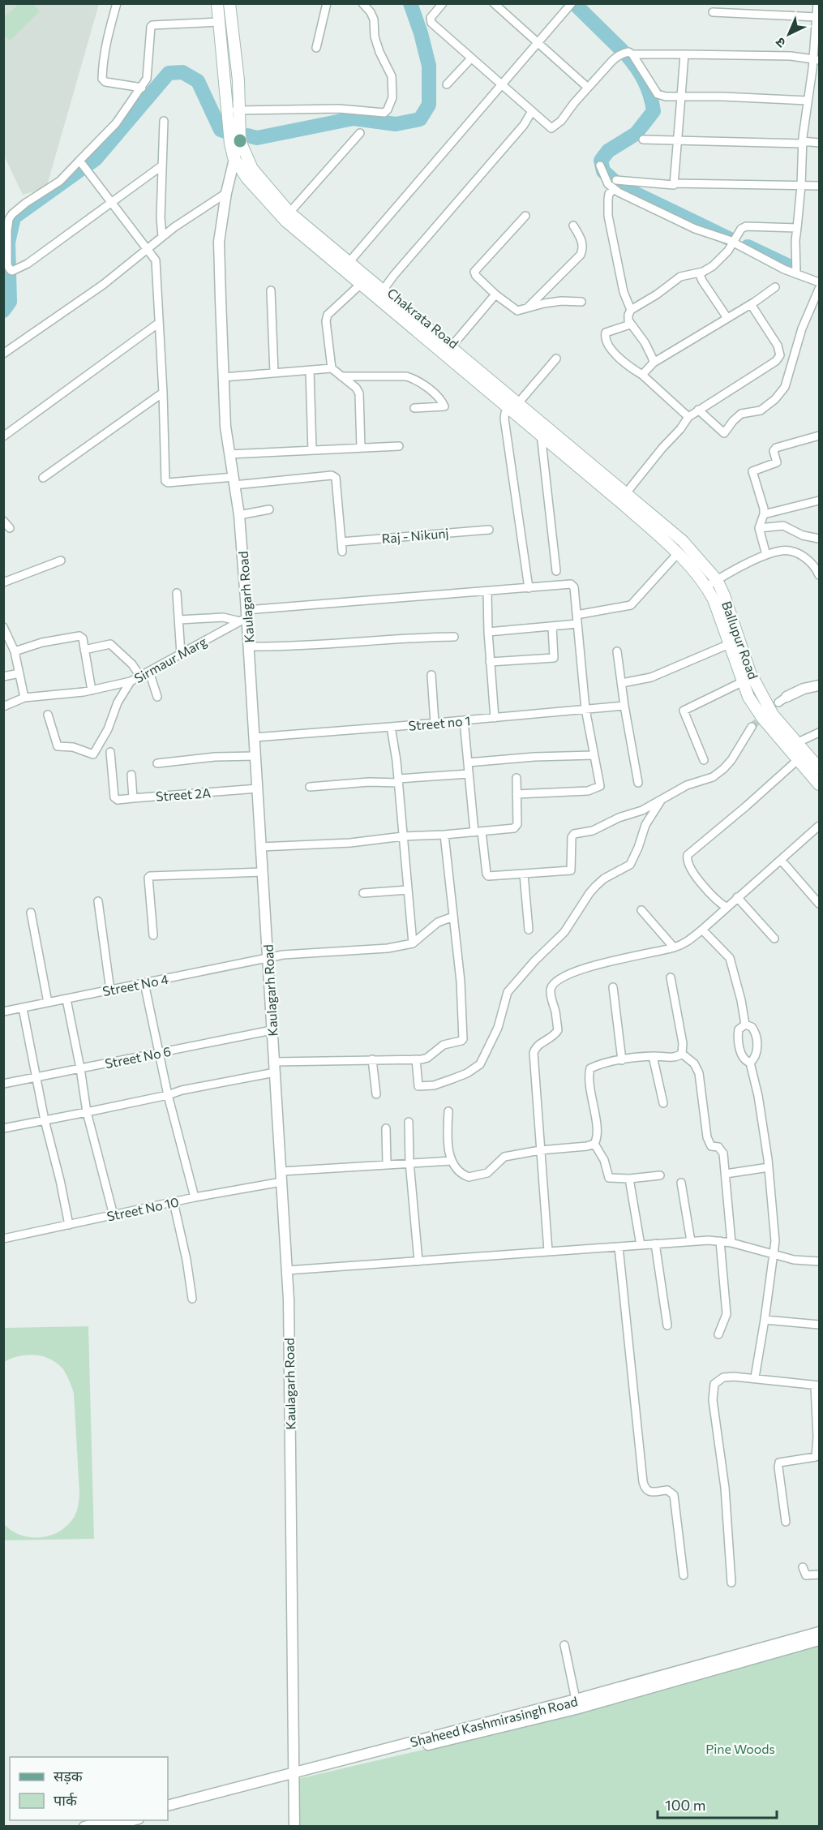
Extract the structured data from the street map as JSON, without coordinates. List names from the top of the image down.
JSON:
{
  "streets": {
    "main road": ["Chakrata Road", "Ballupur Road"],
    "street": [
      "Raj - Nikunj",
      "Kaulagarh Road",
      "Sirmaur Marg",
      "Street no 1",
      "Street 2A",
      "Street No 4",
      "Street No 6",
      "Street No 10",
      "Shaheed Kashmirasingh Road"
    ]
  },
  "crossings": [
    ["Chakrata Road", "Kaulagarh Road"],
    ["Chakrata Road", "Ballupur Road"],
    ["Kaulagarh Road", "Sirmaur Marg"],
    ["Kaulagarh Road", "Street no 1"],
    ["Kaulagarh Road", "Street 2A"],
    ["Kaulagarh Road", "Street No 4"],
    ["Kaulagarh Road", "Street No 6"],
    ["Kaulagarh Road", "Street No 10"],
    ["Kaulagarh Road", "Shaheed Kashmirasingh Road"]
  ],
  "parks": ["Pine Woods"],
  "legend": ["सड़क", "पार्क"],
  "scale_bar": "100 m",
  "north": "bottom left"
}
